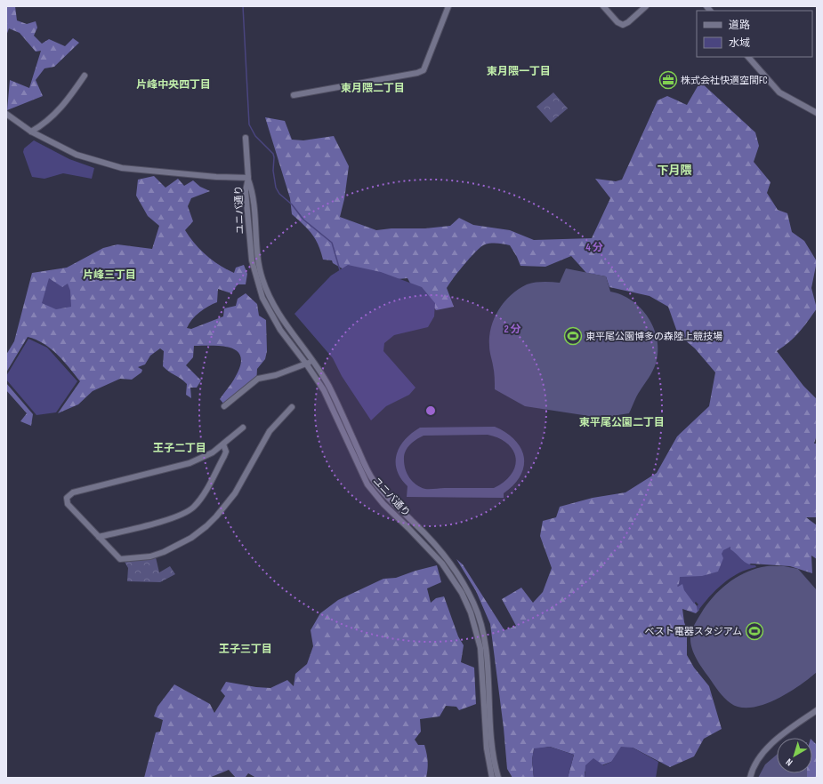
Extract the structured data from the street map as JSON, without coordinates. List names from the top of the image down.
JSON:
{
  "streets": {
    "street": ["ユニバ通り"]
  },
  "districts": [
    "東月隈一丁目",
    "片峰中央四丁目",
    "東月隈二丁目",
    "下月隈",
    "片峰三丁目",
    "東平尾公園二丁目",
    "王子二丁目",
    "王子三丁目"
  ],
  "places": {
    "office": ["株式会社快適空間FC"],
    "sports": ["東平尾公園博多の森陸上競技場", "ベスト電器スタジアム"]
  },
  "legend": ["道路", "水域"],
  "north": "bottom left",
  "rings": ["4 分", "2 分"]
}
